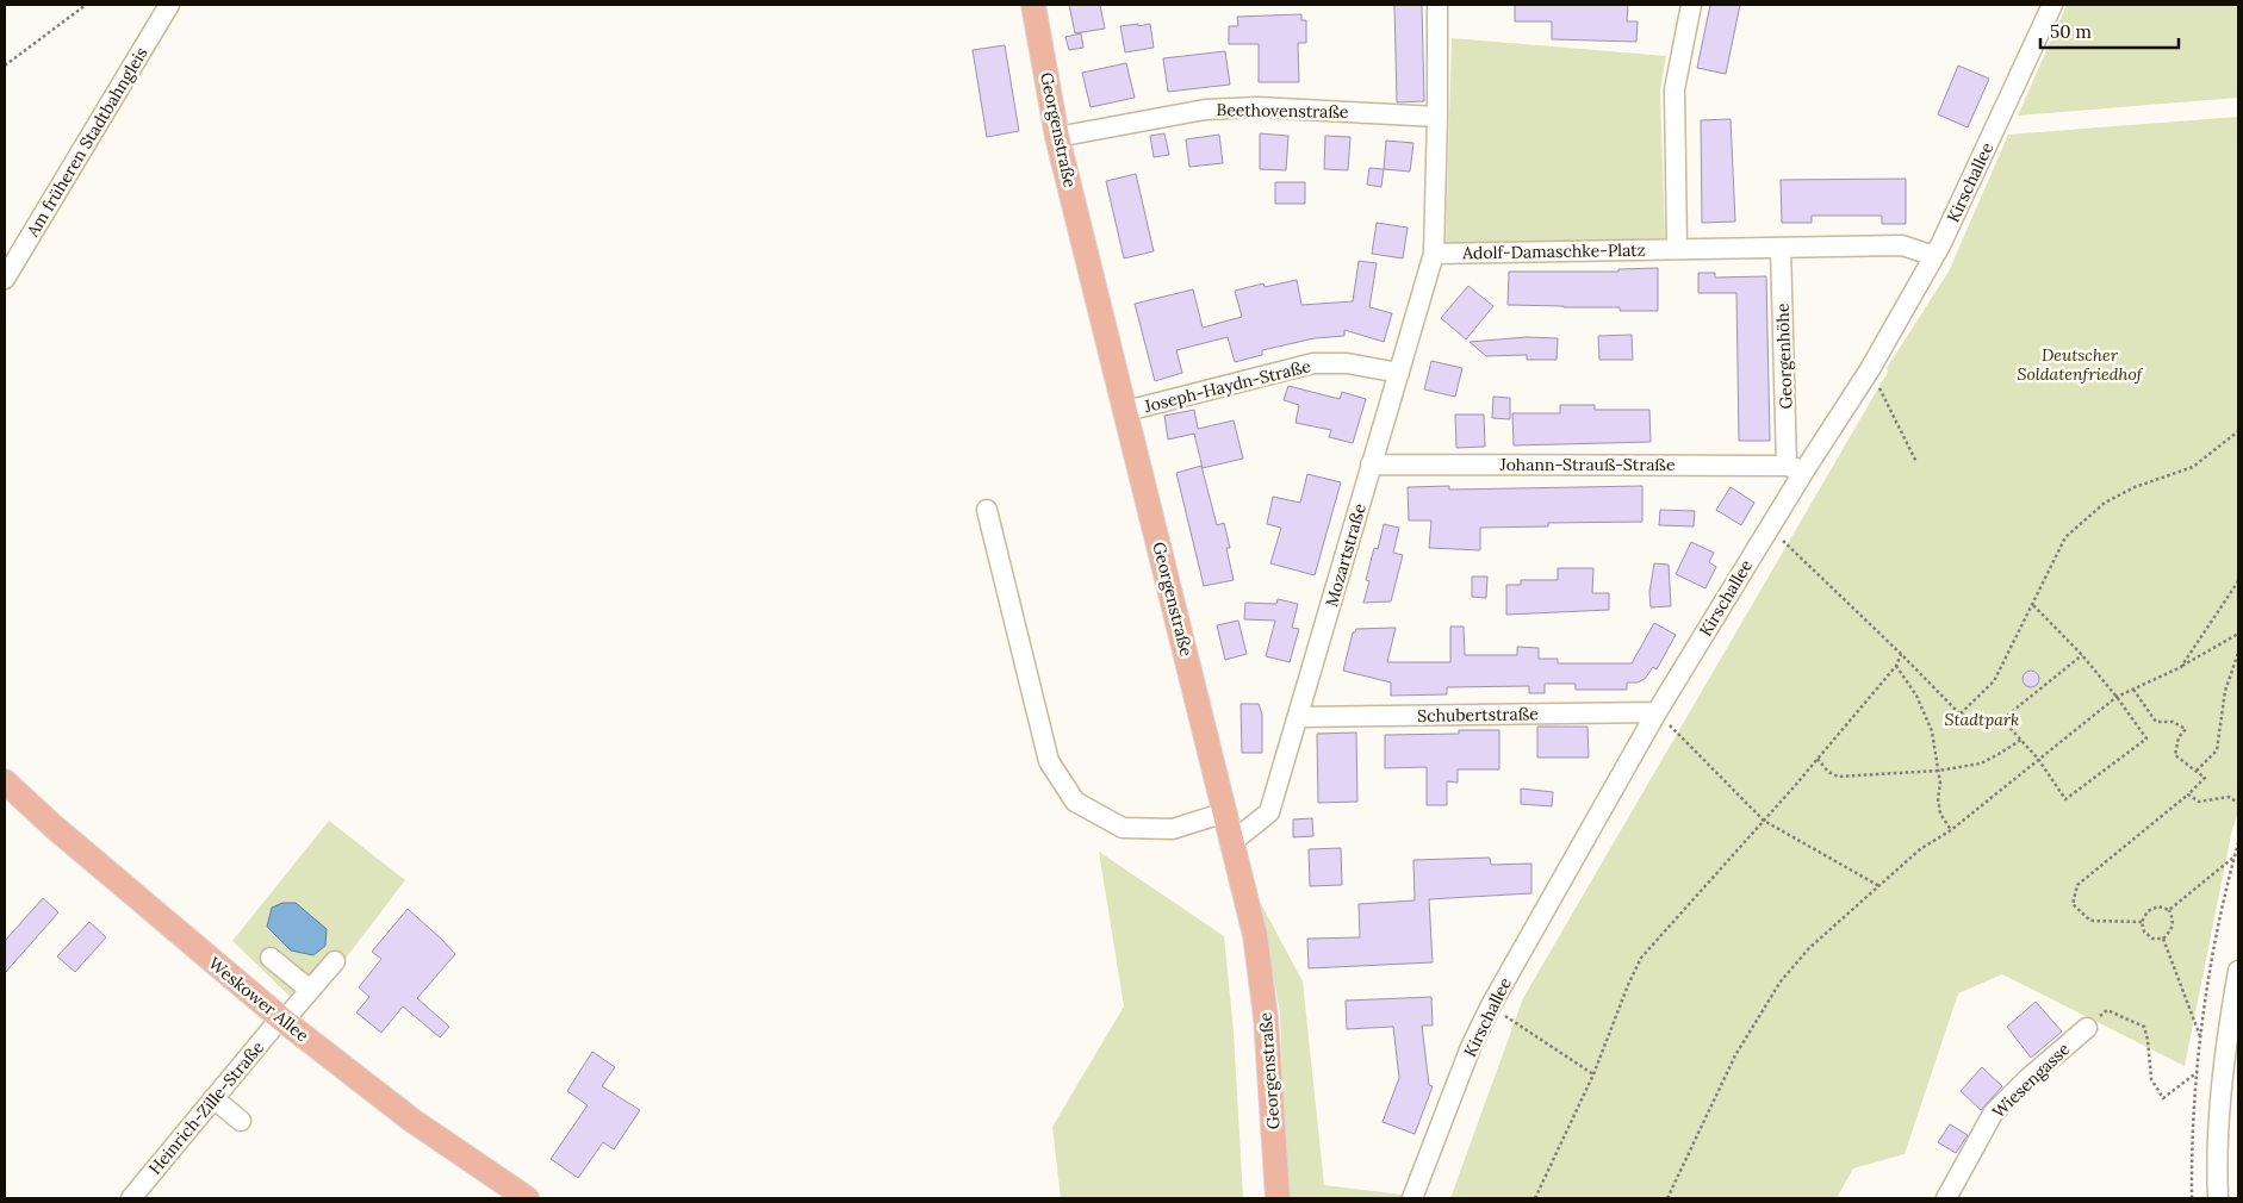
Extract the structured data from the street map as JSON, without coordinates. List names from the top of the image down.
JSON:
{
  "streets": {
    "main road": ["Georgenstraße", "Weskower Allee"],
    "street": [
      "Beethovenstraße",
      "Am früheren Stadtbahngleis",
      "Kirschallee",
      "Adolf-Damaschke-Platz",
      "Georgenhöhe",
      "Joseph-Haydn-Straße",
      "Johann-Strauß-Straße",
      "Mozartstraße",
      "Schubertstraße",
      "Wiesengasse",
      "Heinrich-Zille-Straße"
    ]
  },
  "crossings": [
    ["Beethovenstraße", "Georgenstraße"],
    ["Georgenstraße", "Joseph-Haydn-Straße"],
    ["Georgenstraße", "Mozartstraße"],
    ["Kirschallee", "Georgenhöhe"],
    ["Kirschallee", "Johann-Strauß-Straße"],
    ["Kirschallee", "Schubertstraße"],
    ["Adolf-Damaschke-Platz", "Mozartstraße"],
    ["Georgenhöhe", "Johann-Strauß-Straße"],
    ["Joseph-Haydn-Straße", "Mozartstraße"],
    ["Johann-Strauß-Straße", "Mozartstraße"],
    ["Mozartstraße", "Schubertstraße"],
    ["Weskower Allee", "Heinrich-Zille-Straße"]
  ],
  "parks": ["Deutscher Soldatenfriedhof", "Stadtpark"],
  "scale_bar": "50 m"
}
